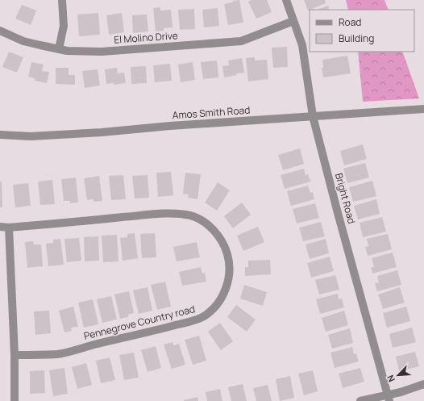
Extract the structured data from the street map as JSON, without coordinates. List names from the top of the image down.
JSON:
{
  "streets": {
    "street": [
      "El Molino Drive",
      "Amos Smith Road",
      "Bright Road",
      "Pennegrove Country road"
    ]
  },
  "crossings": [
    ["El Molino Drive", "Bright Road"],
    ["Amos Smith Road", "Bright Road"]
  ],
  "legend": ["Road", "Building"],
  "north": "bottom left"
}
